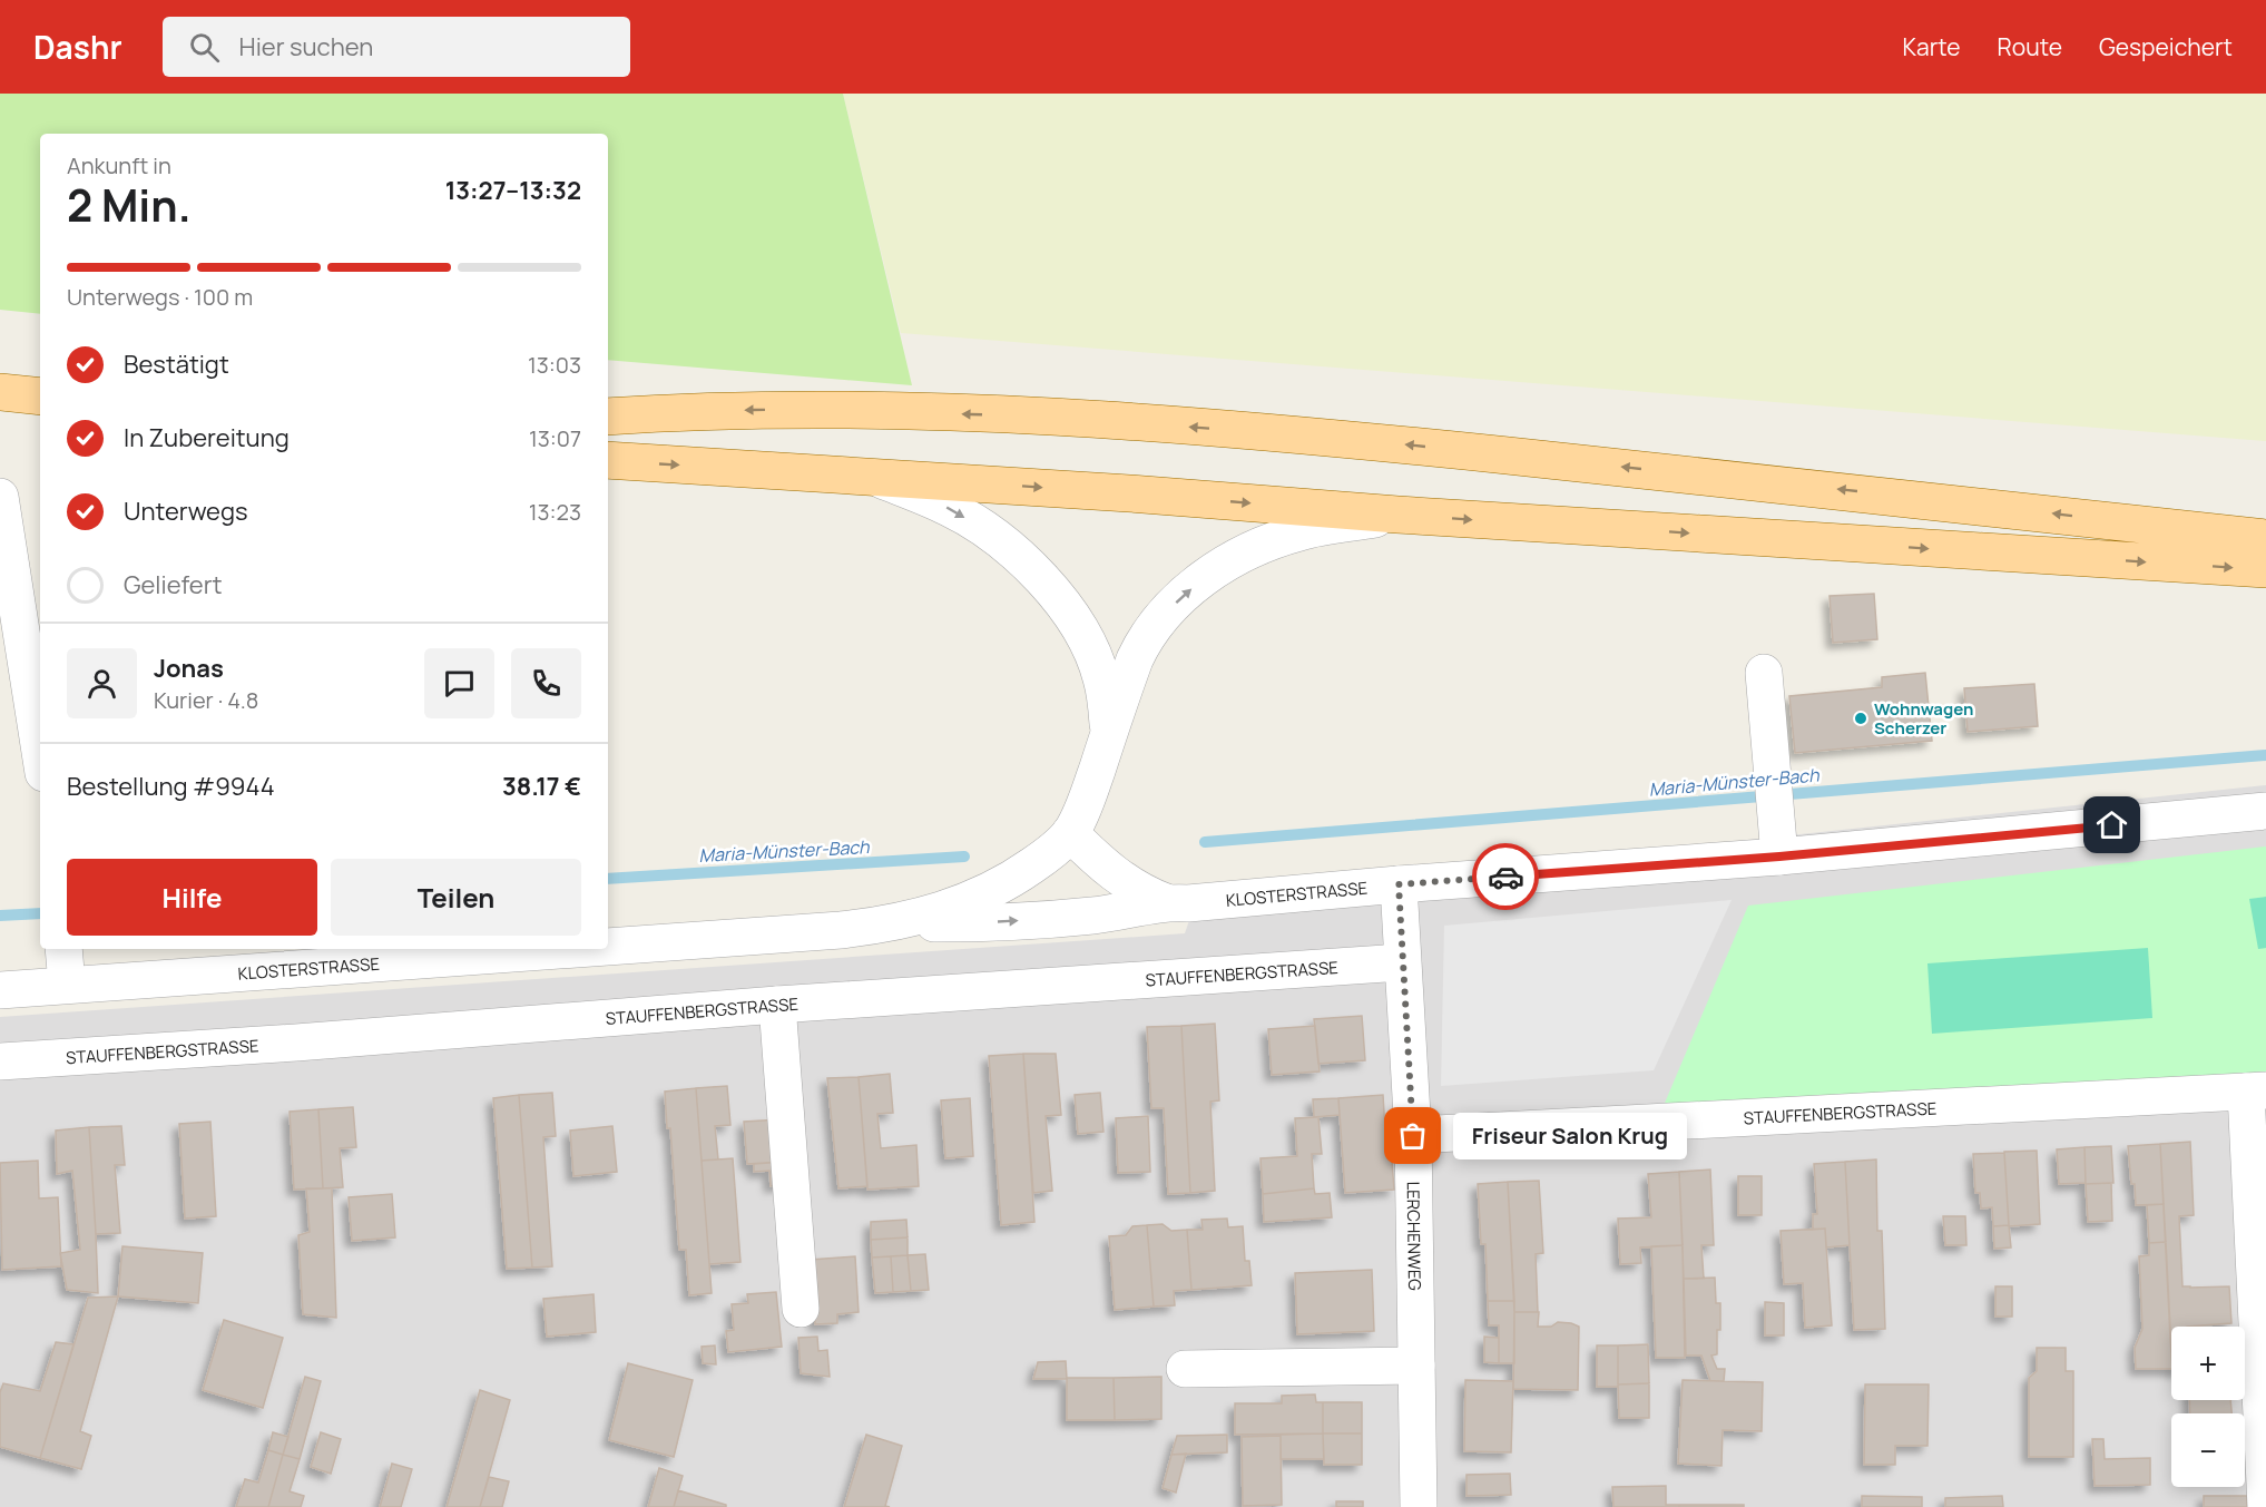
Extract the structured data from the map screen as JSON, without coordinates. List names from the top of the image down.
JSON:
{
  "streets": {
    "street": ["KLOSTERSTRASSE", "STAUFFENBERGSTRASSE", "LERCHENWEG"]
  },
  "crossings": [
    ["KLOSTERSTRASSE", "LERCHENWEG"],
    ["STAUFFENBERGSTRASSE", "LERCHENWEG"]
  ],
  "water": ["Maria-Münster-Bach"],
  "places": ["Wohnwagen Scherzer", "Friseur Salon Krug"],
  "page": {
    "header": "Dashr",
    "search": "Hier suchen",
    "nav": ["Karte", "Route", "Gespeichert"],
    "heading": ["2 Min.", "Ankunft in", "13:27–13:32"],
    "panel": [
      "Jonas",
      "Kurier · 4.8",
      "Bestellung #9944",
      "38.17 €"
    ],
    "bar": "Unterwegs · 100 m",
    "list": [
      ["Bestätigt", "13:03"],
      ["In Zubereitung", "13:07"],
      ["Unterwegs", "13:23"],
      "Geliefert"
    ],
    "buttons": ["Hilfe", "Teilen"],
    "bubble": "Friseur Salon Krug",
    "map_buttons": ["+", "−"]
  }
}
